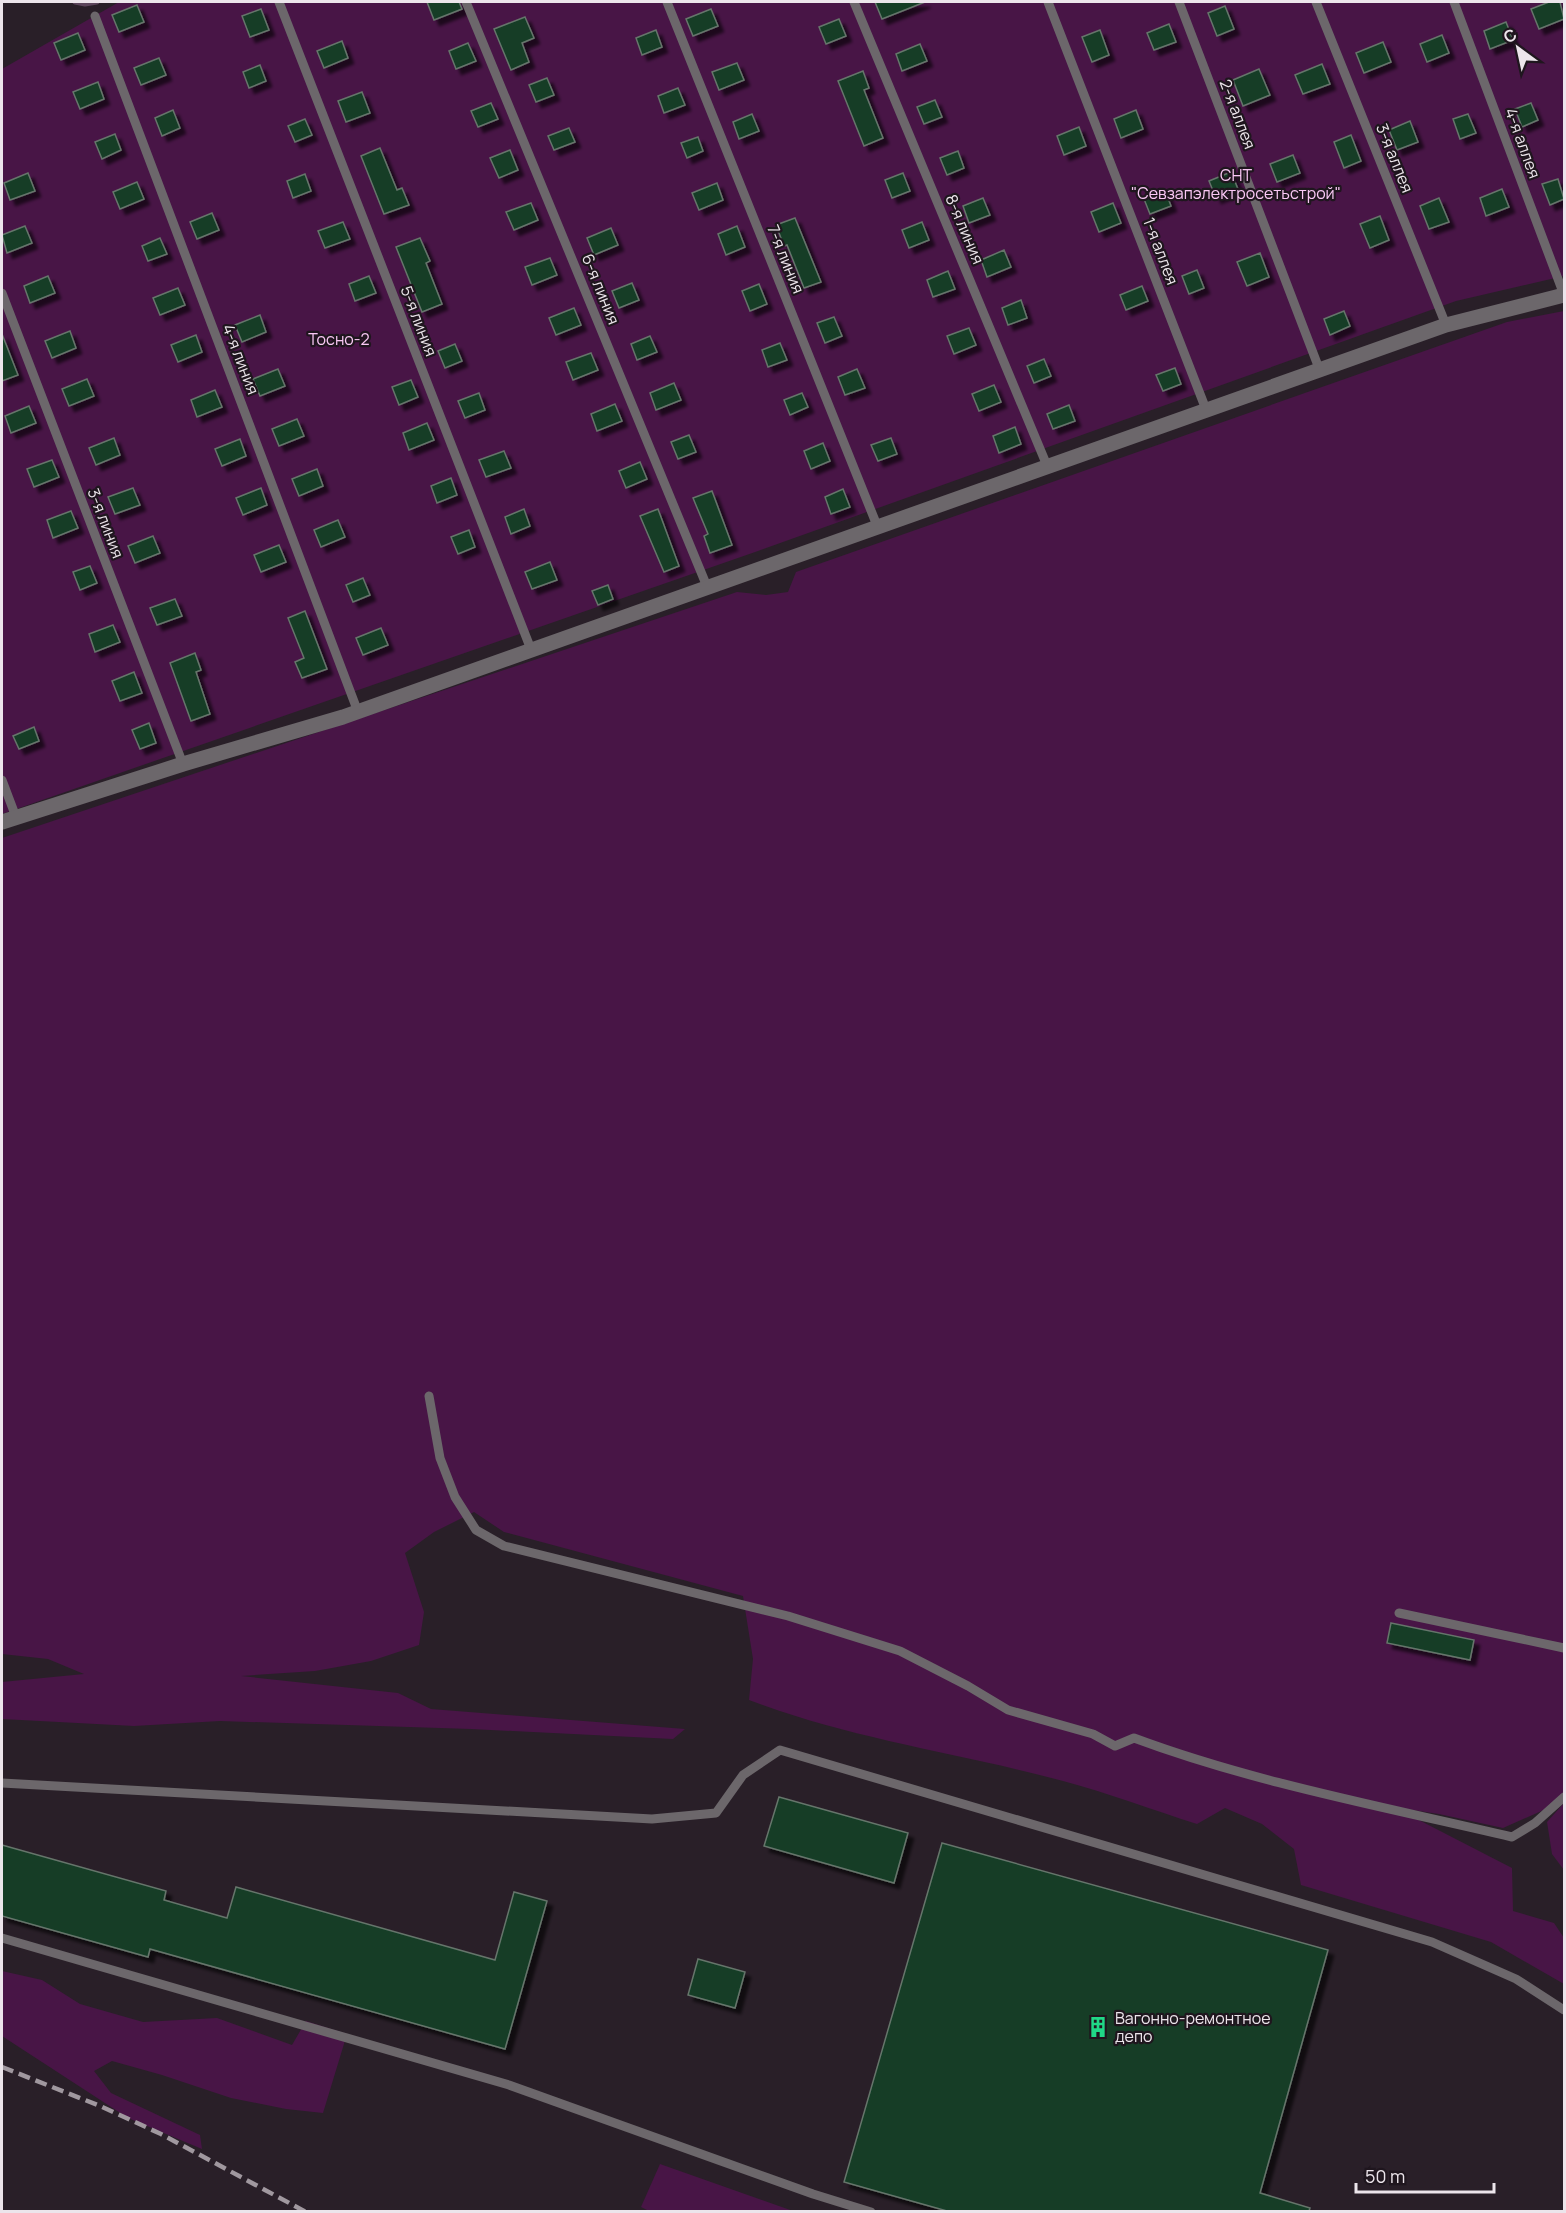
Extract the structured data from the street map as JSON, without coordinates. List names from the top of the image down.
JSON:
{
  "streets": {
    "lane": [
      "2-я аллея",
      "4-я аллея",
      "3-я аллея",
      "8-я линия",
      "1-я аллея",
      "7-я линия",
      "6-я линия",
      "5-я линия",
      "4-я линия",
      "3-я линия"
    ]
  },
  "parks": ["СНТ \"Севзапэлектросетьстрой\"", "Тосно-2"],
  "places": {
    "building": ["Вагонно-ремонтное депо"]
  },
  "scale_bar": "50 m",
  "north": "top left"
}
